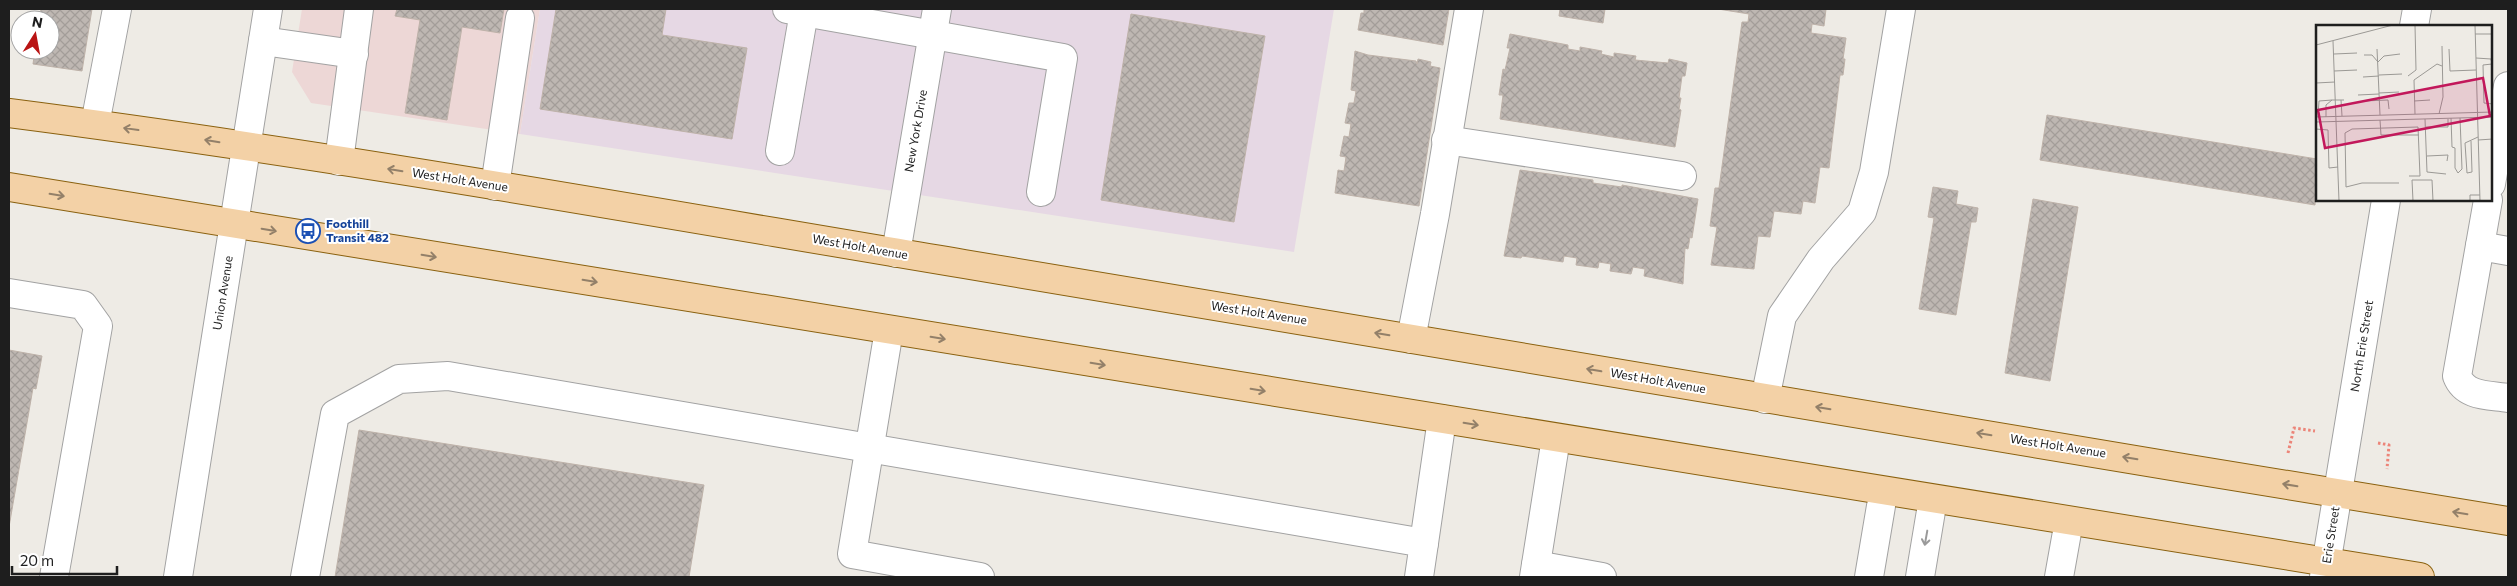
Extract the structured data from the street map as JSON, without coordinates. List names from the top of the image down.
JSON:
{
  "streets": {
    "main road": ["West Holt Avenue"],
    "street": [
      "New York Drive",
      "Union Avenue",
      "North Erie Street",
      "Erie Street"
    ]
  },
  "crossings": [
    ["New York Drive", "West Holt Avenue"],
    ["West Holt Avenue", "Union Avenue"],
    ["West Holt Avenue", "North Erie Street"],
    ["West Holt Avenue", "Erie Street"],
    ["North Erie Street", "Erie Street"]
  ],
  "places": {
    "bus stop": ["Foothill Transit 482"]
  },
  "scale_bar": "20 m",
  "north": "top"
}
